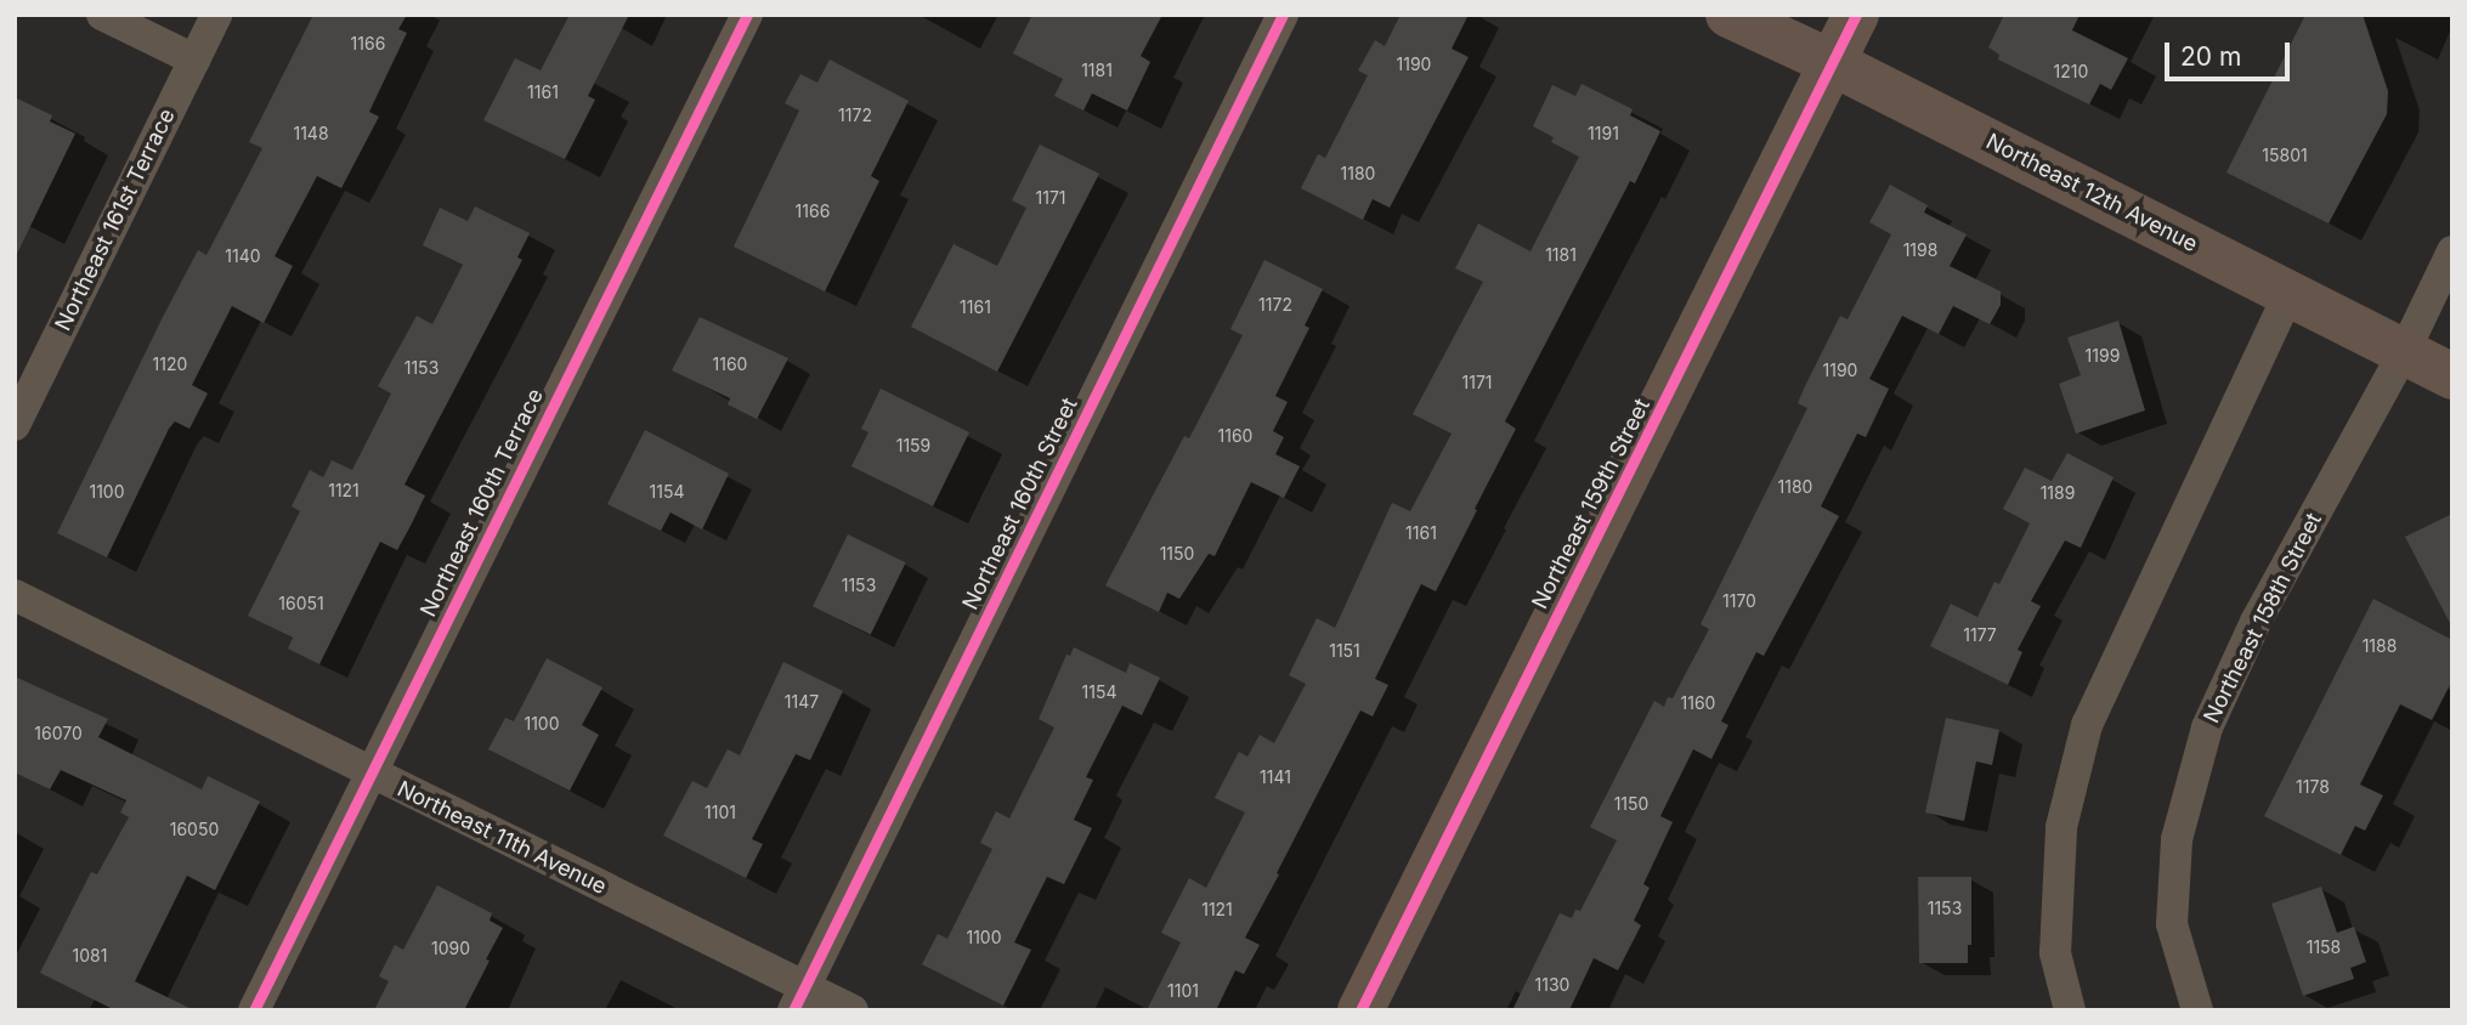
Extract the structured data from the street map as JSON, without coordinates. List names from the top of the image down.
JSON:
{
  "streets": {
    "street": [
      "Northeast 12th Avenue",
      "Northeast 161st Terrace",
      "Northeast 160th Terrace",
      "Northeast 160th Street",
      "Northeast 159th Street",
      "Northeast 158th Street",
      "Northeast 11th Avenue"
    ]
  },
  "crossings": [
    ["Northeast 12th Avenue", "Northeast 159th Street"],
    ["Northeast 12th Avenue", "Northeast 158th Street"],
    ["Northeast 160th Terrace", "Northeast 11th Avenue"],
    ["Northeast 160th Street", "Northeast 11th Avenue"]
  ],
  "house_numbers": [
    "1166",
    "1190",
    "1181",
    "1210",
    "1161",
    "1172",
    "1148",
    "1191",
    "15801",
    "1180",
    "1171",
    "1166",
    "1198",
    "1181",
    "1140",
    "1172",
    "1161",
    "1199",
    "1120",
    "1160",
    "1153",
    "1190",
    "1171",
    "1160",
    "1159",
    "1180",
    "1121",
    "1100",
    "1154",
    "1189",
    "1161",
    "1150",
    "1153",
    "1170",
    "16051",
    "1177",
    "1188",
    "1151",
    "1154",
    "1147",
    "1160",
    "1100",
    "16070",
    "1141",
    "1178",
    "1150",
    "1101",
    "16050",
    "1153",
    "1121",
    "1100",
    "1158",
    "1090",
    "1081",
    "1130",
    "1101"
  ],
  "scale_bar": "20 m"
}
